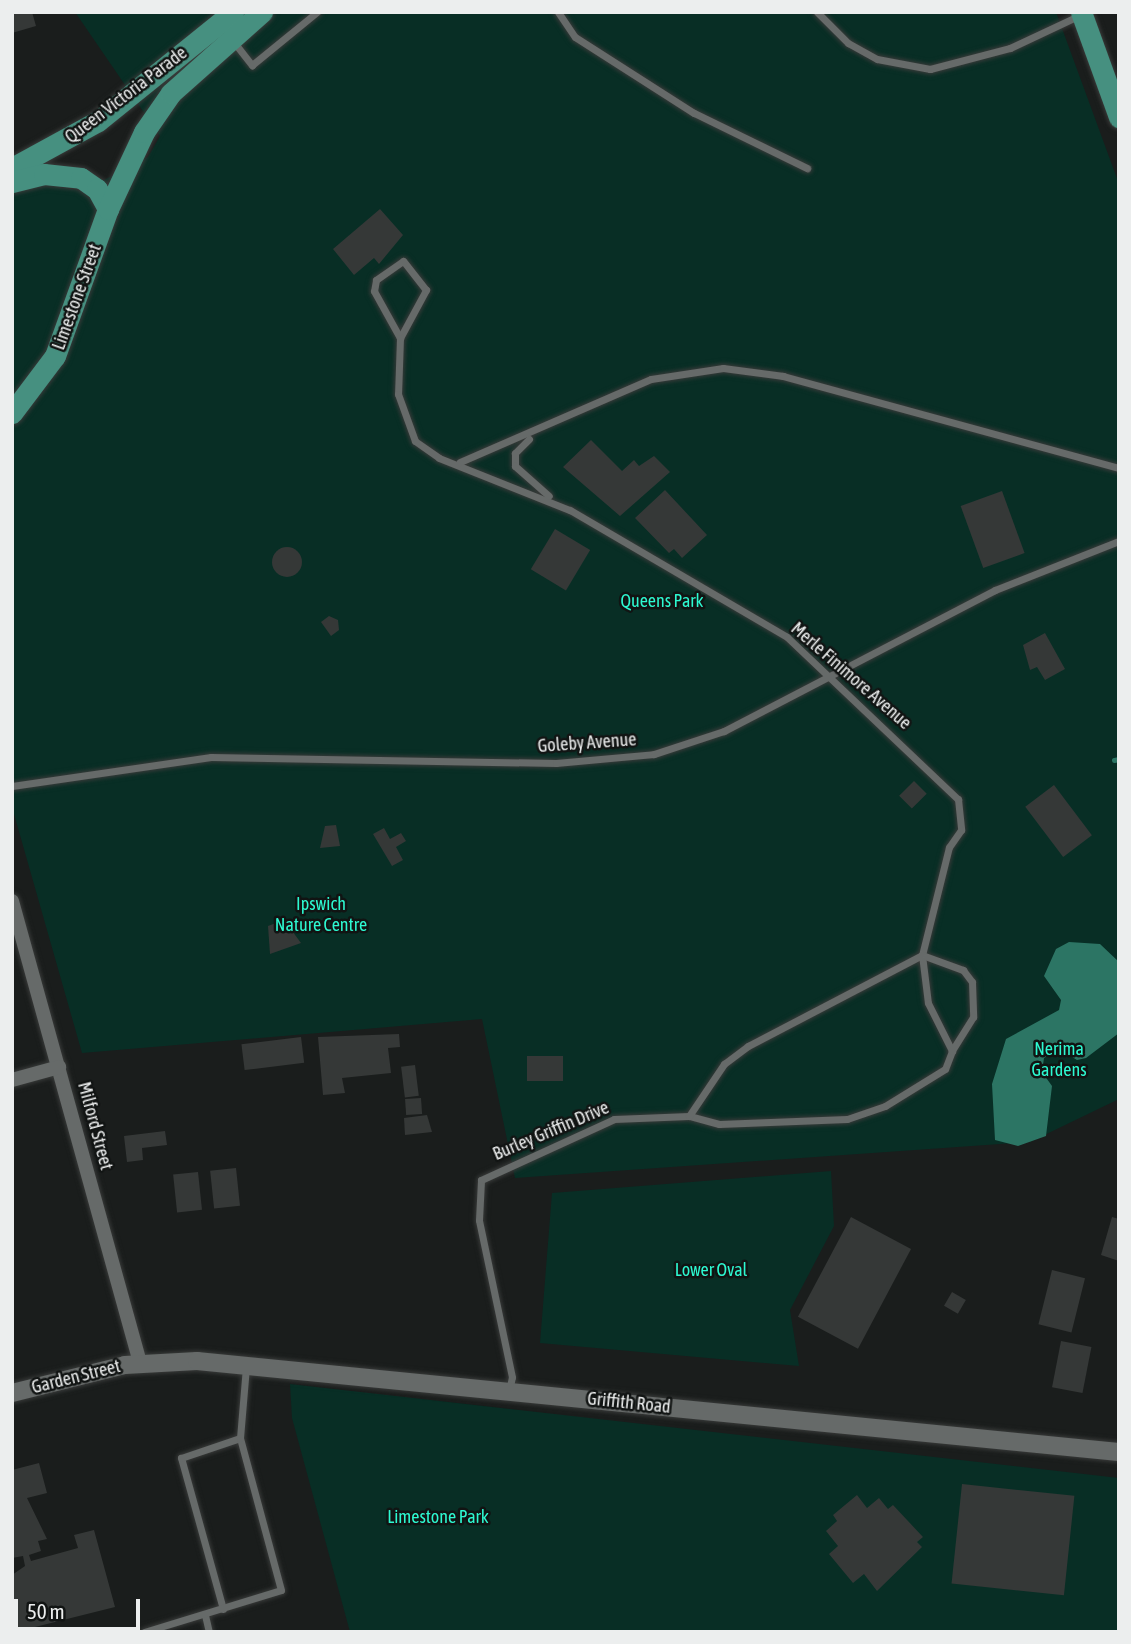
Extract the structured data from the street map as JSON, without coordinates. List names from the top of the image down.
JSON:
{
  "streets": {
    "main road": ["Queen Victoria Parade", "Limestone Street"],
    "street": ["Milford Street", "Garden Street", "Griffith Road"],
    "lane": ["Merle Finimore Avenue", "Goleby Avenue", "Burley Griffin Drive"]
  },
  "crossings": [
    ["Queen Victoria Parade", "Limestone Street"],
    ["Merle Finimore Avenue", "Goleby Avenue"],
    ["Milford Street", "Garden Street"],
    ["Milford Street", "Griffith Road"],
    ["Burley Griffin Drive", "Griffith Road"],
    ["Garden Street", "Griffith Road"]
  ],
  "parks": [
    "Queens Park",
    "Ipswich Nature Centre",
    "Nerima Gardens",
    "Lower Oval",
    "Limestone Park"
  ],
  "scale_bar": "50 m"
}
